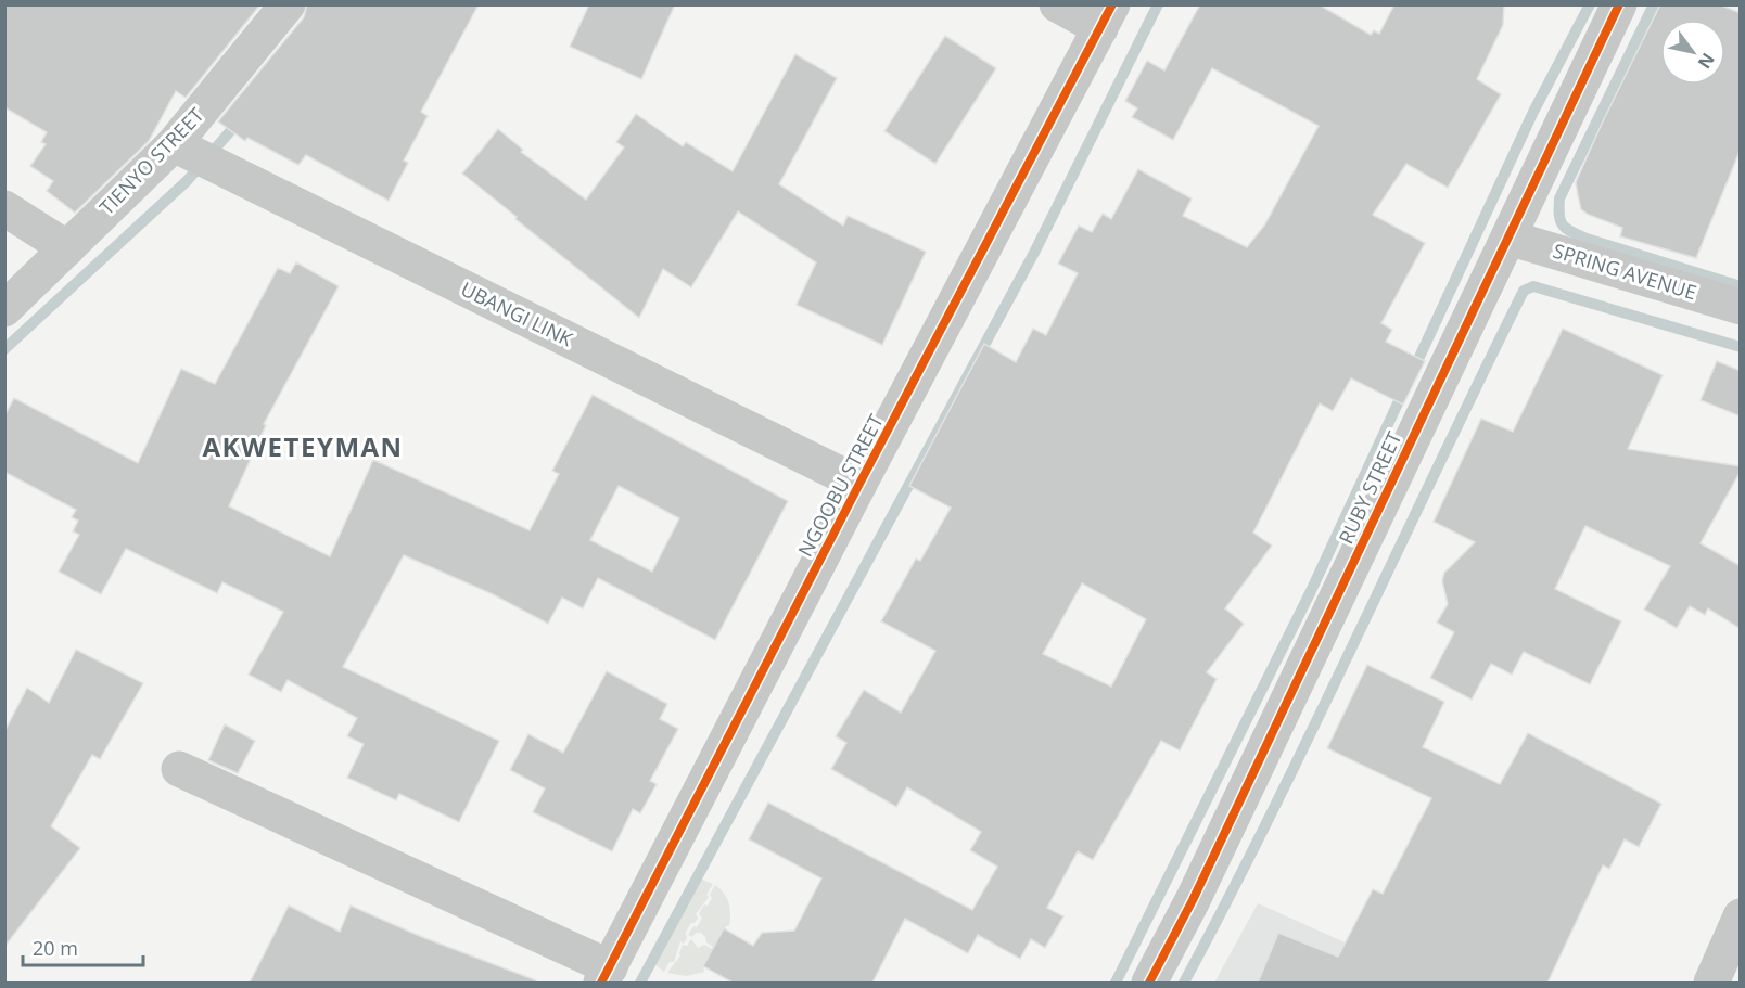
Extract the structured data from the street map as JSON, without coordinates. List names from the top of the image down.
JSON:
{
  "streets": {
    "street": [
      "TIENYO STREET",
      "SPRING AVENUE",
      "UBANGI LINK",
      "NGOOBU STREET",
      "RUBY STREET"
    ]
  },
  "crossings": [
    ["TIENYO STREET", "UBANGI LINK"],
    ["SPRING AVENUE", "RUBY STREET"],
    ["UBANGI LINK", "NGOOBU STREET"]
  ],
  "districts": ["AKWETEYMAN"],
  "scale_bar": "20 m",
  "north": "bottom right"
}
